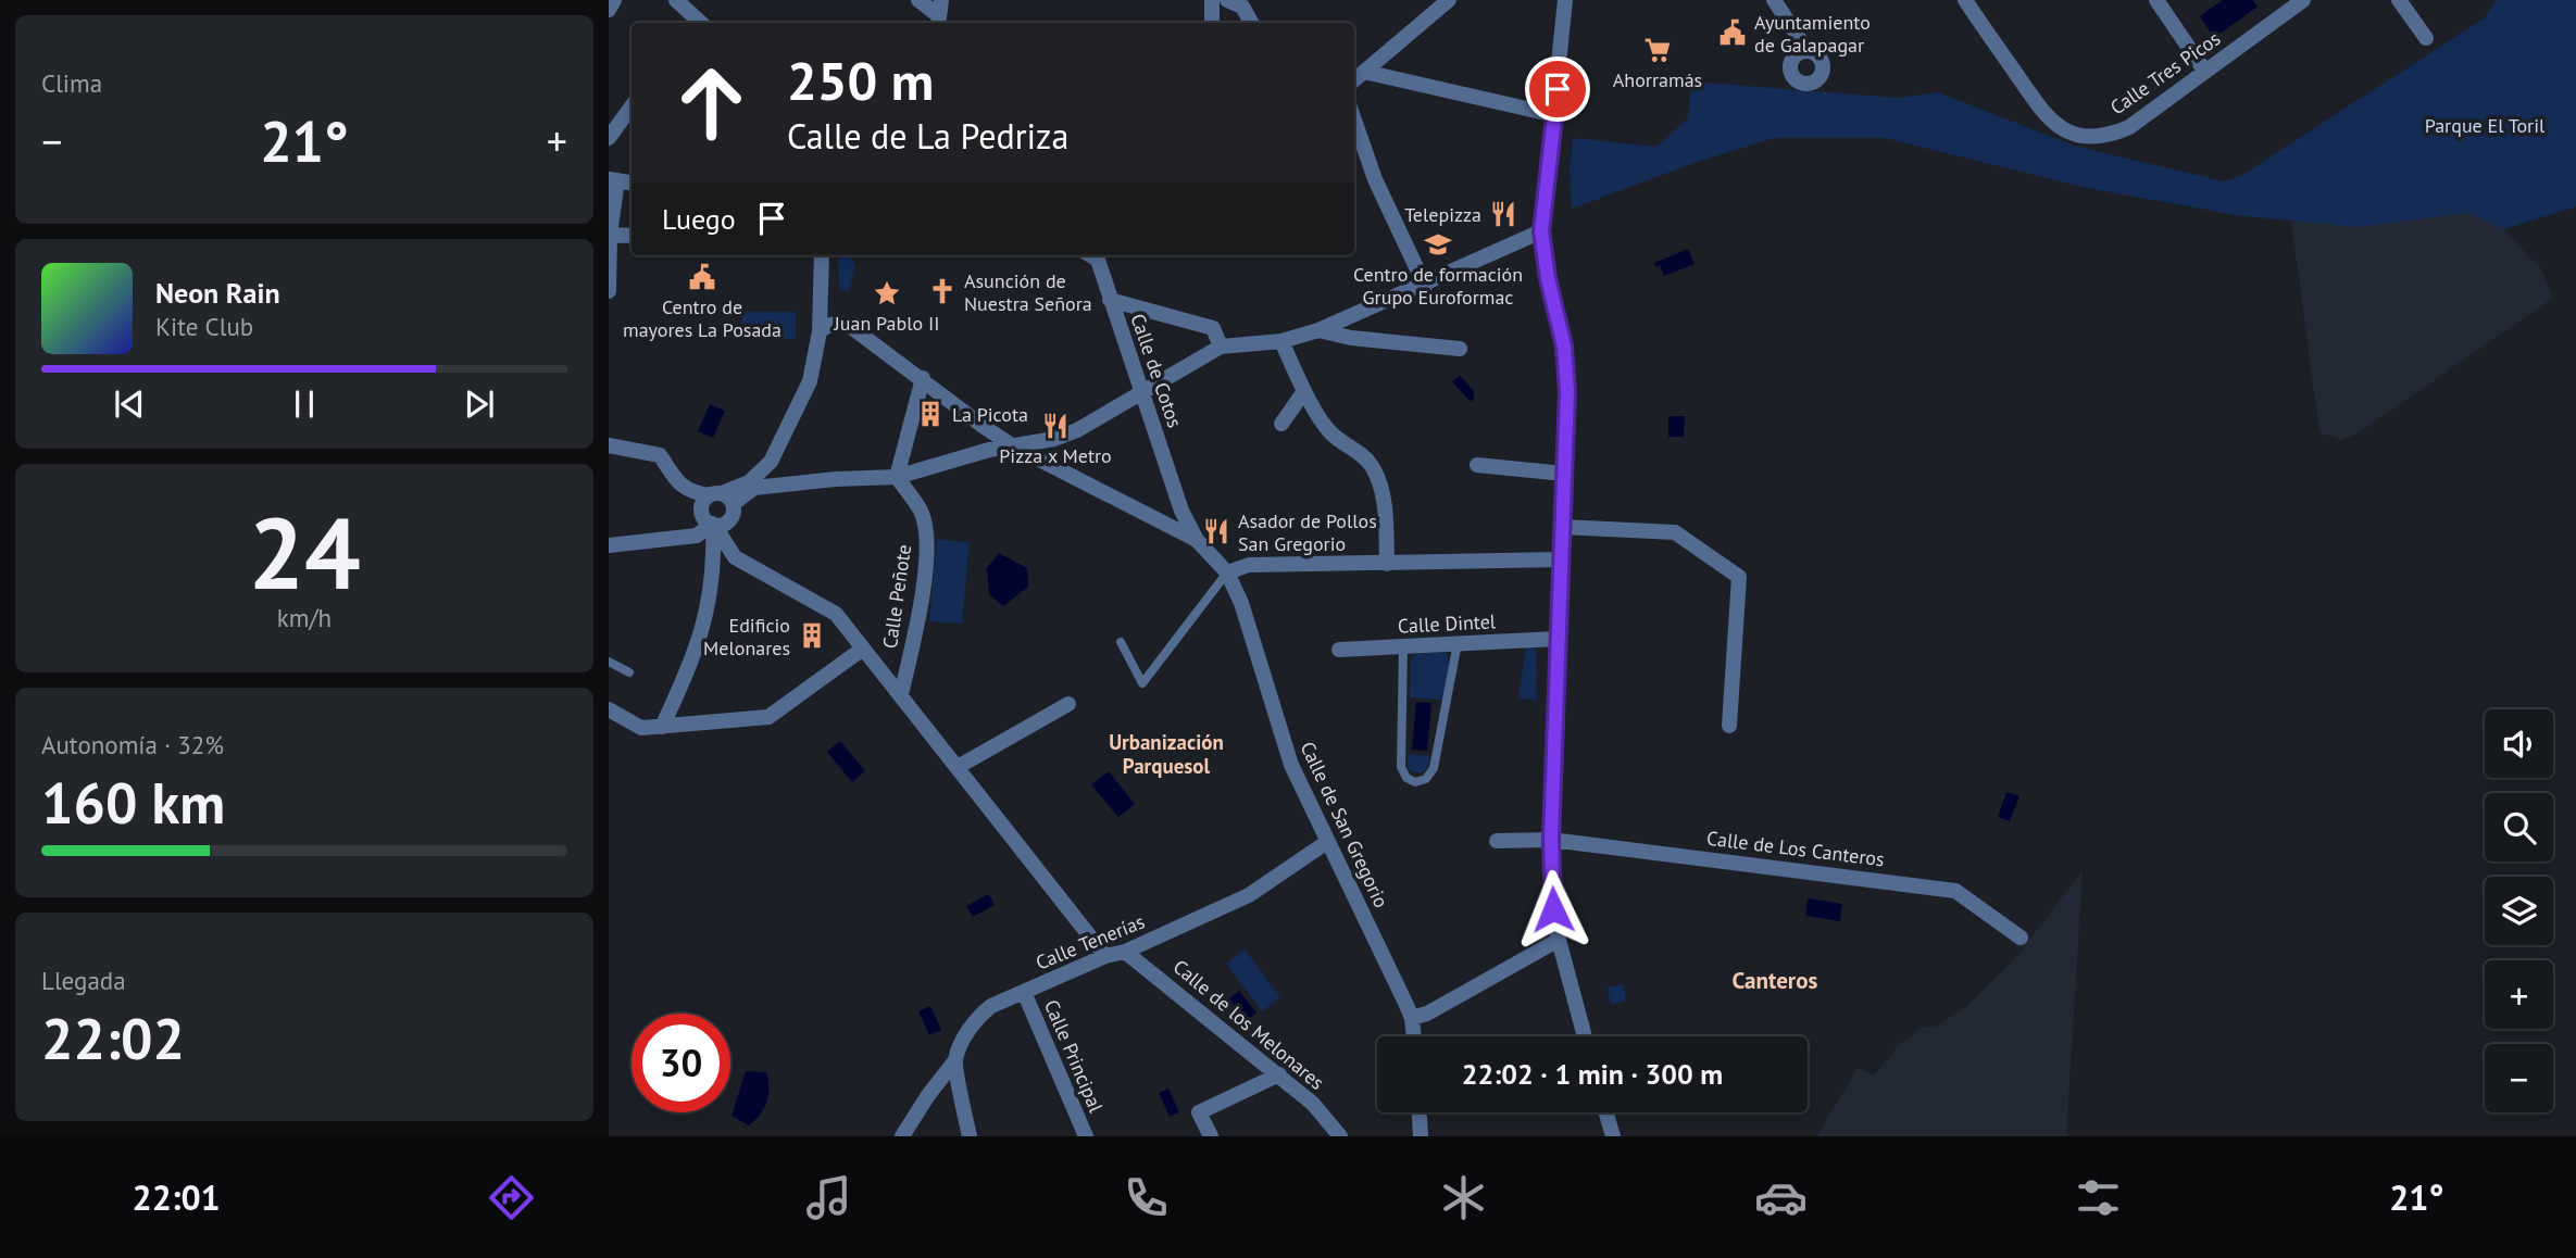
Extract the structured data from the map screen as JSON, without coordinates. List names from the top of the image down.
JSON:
{
  "streets": {
    "street": [
      "Calle Tres Picos",
      "Calle de Cotos",
      "Calle Peñote",
      "Calle Dintel",
      "Calle de San Gregorio",
      "Calle de Los Canteros",
      "Calle Tenerías",
      "Calle de los Melonares",
      "Calle Principal"
    ]
  },
  "crossings": [
    ["Calle de Cotos", "Calle de San Gregorio"],
    ["Calle de San Gregorio", "Calle Tenerías"],
    ["Calle Tenerías", "Calle de los Melonares"],
    ["Calle Tenerías", "Calle Principal"]
  ],
  "districts": ["Urbanización Parquesol", "Canteros"],
  "parks": ["Parque El Toril"],
  "places": {
    "public building": ["Ayuntamiento de Galapagar", "Centro de mayores La Posada"],
    "supermarket": ["Ahorramás"],
    "restaurant": ["Telepizza", "Pizza x Metro", "Asador de Pollos San Gregorio"],
    "school or university": ["Centro de formación Grupo Euroformac"],
    "church": ["Asunción de Nuestra Señora"],
    "place": ["Juan Pablo II"],
    "building": ["La Picota", "Edificio Melonares"]
  },
  "page": {
    "tile": [
      "Clima",
      ["24", "km/h"],
      ["Autonomía · 32%", "160 km"],
      ["Llegada", "22:02"]
    ],
    "turn": ["250 m", "Calle de La Pedriza"],
    "heat": ["−", "21°", "+"],
    "then": "Luego",
    "song": ["Neon Rain", "Kite Club"],
    "map_buttons": ["+", "−"],
    "limit": "30",
    "trip": "22:02 · 1 min · 300 m",
    "tabs": ["22:01", "21°"]
  }
}
